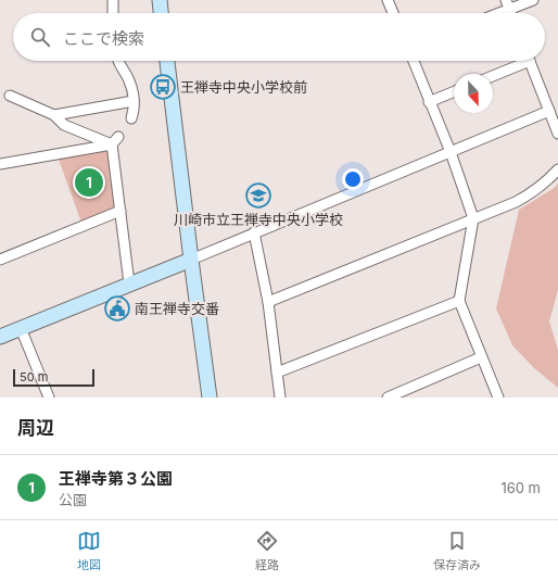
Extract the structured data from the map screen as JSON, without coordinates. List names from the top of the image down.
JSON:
{
  "places": {
    "bus stop": ["王禅寺中央小学校前"],
    "school or university": ["川崎市立王禅寺中央小学校"],
    "public building": ["南王禅寺交番"]
  },
  "scale_bar": "50 m",
  "north": "bottom",
  "page": {
    "search": "ここで検索",
    "pins": "1",
    "scale": "50 m",
    "heading": "周辺",
    "list": [
      {
        "mark": "1",
        "name": "王禅寺第３公園",
        "note": "公園",
        "value": "160 m"
      }
    ],
    "nav": ["地図", "経路", "保存済み"]
  }
}
